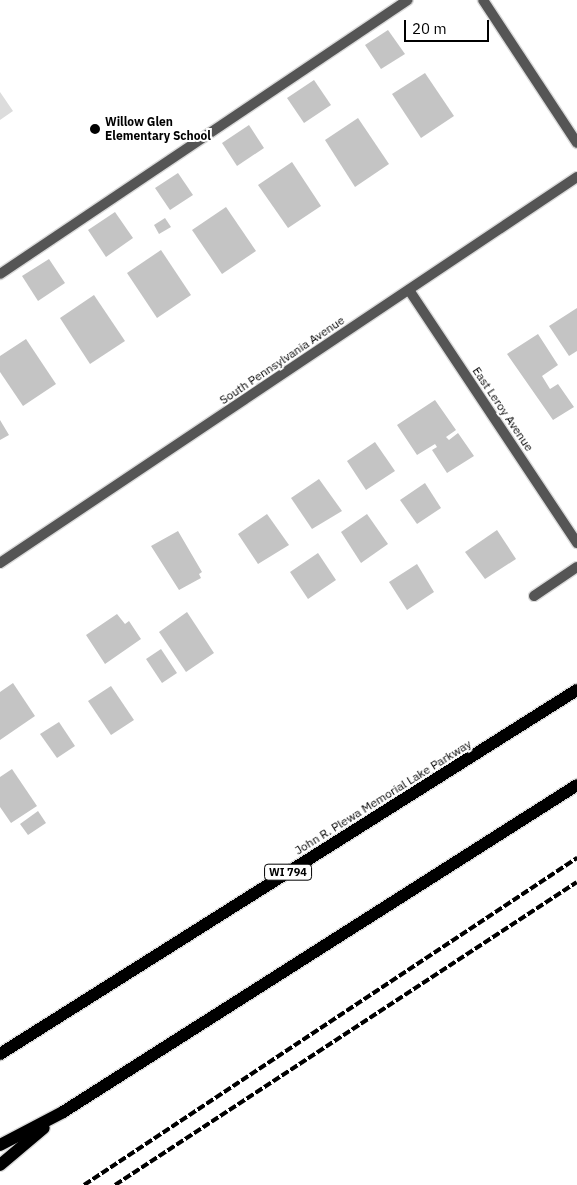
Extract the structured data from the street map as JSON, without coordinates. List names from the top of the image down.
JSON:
{
  "streets": {
    "main road": ["John R. Plewa Memorial Lake Parkway", "WI 794"],
    "street": ["South Pennsylvania Avenue", "East Leroy Avenue"]
  },
  "crossings": [
    ["South Pennsylvania Avenue", "East Leroy Avenue"]
  ],
  "places": ["Willow Glen Elementary School"],
  "scale_bar": "20 m"
}
